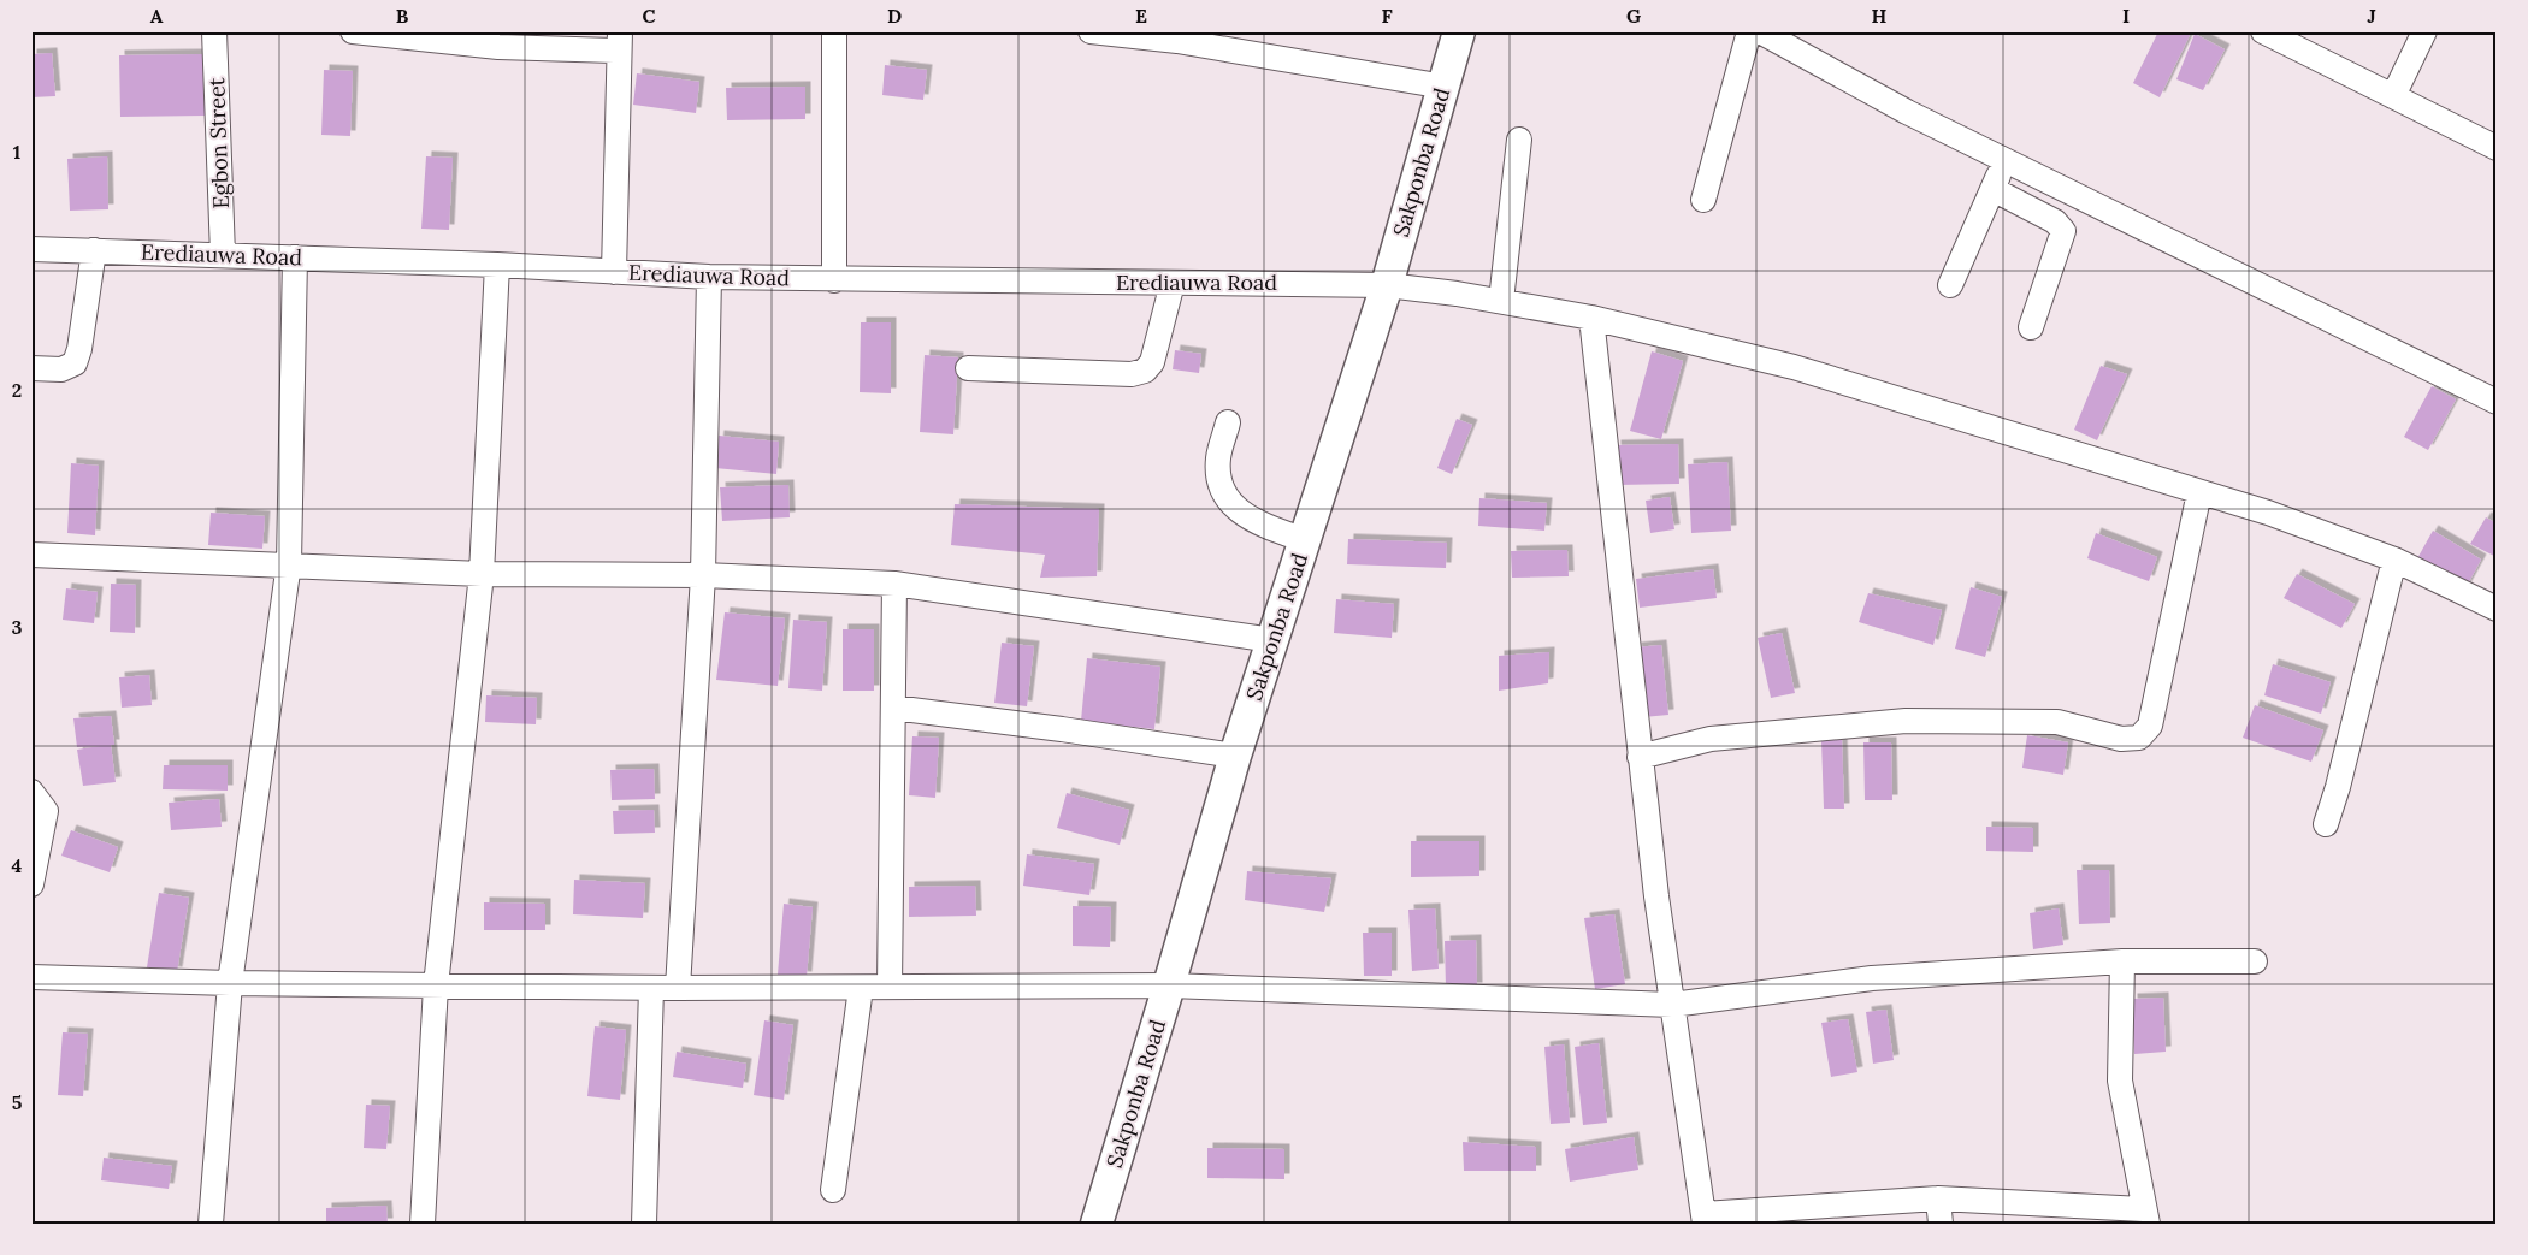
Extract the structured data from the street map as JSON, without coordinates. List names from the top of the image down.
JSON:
{
  "streets": {
    "main road": ["Sakponba Road"],
    "street": ["Egbon Street", "Erediauwa Road"]
  },
  "crossings": [
    ["Egbon Street", "Erediauwa Road"],
    ["Sakponba Road", "Erediauwa Road"]
  ],
  "grid": {
    "columns": [
      "A",
      "B",
      "C",
      "D",
      "E",
      "F",
      "G",
      "H",
      "I",
      "J"
    ],
    "rows": [
      "1",
      "2",
      "3",
      "4",
      "5"
    ]
  }
}
